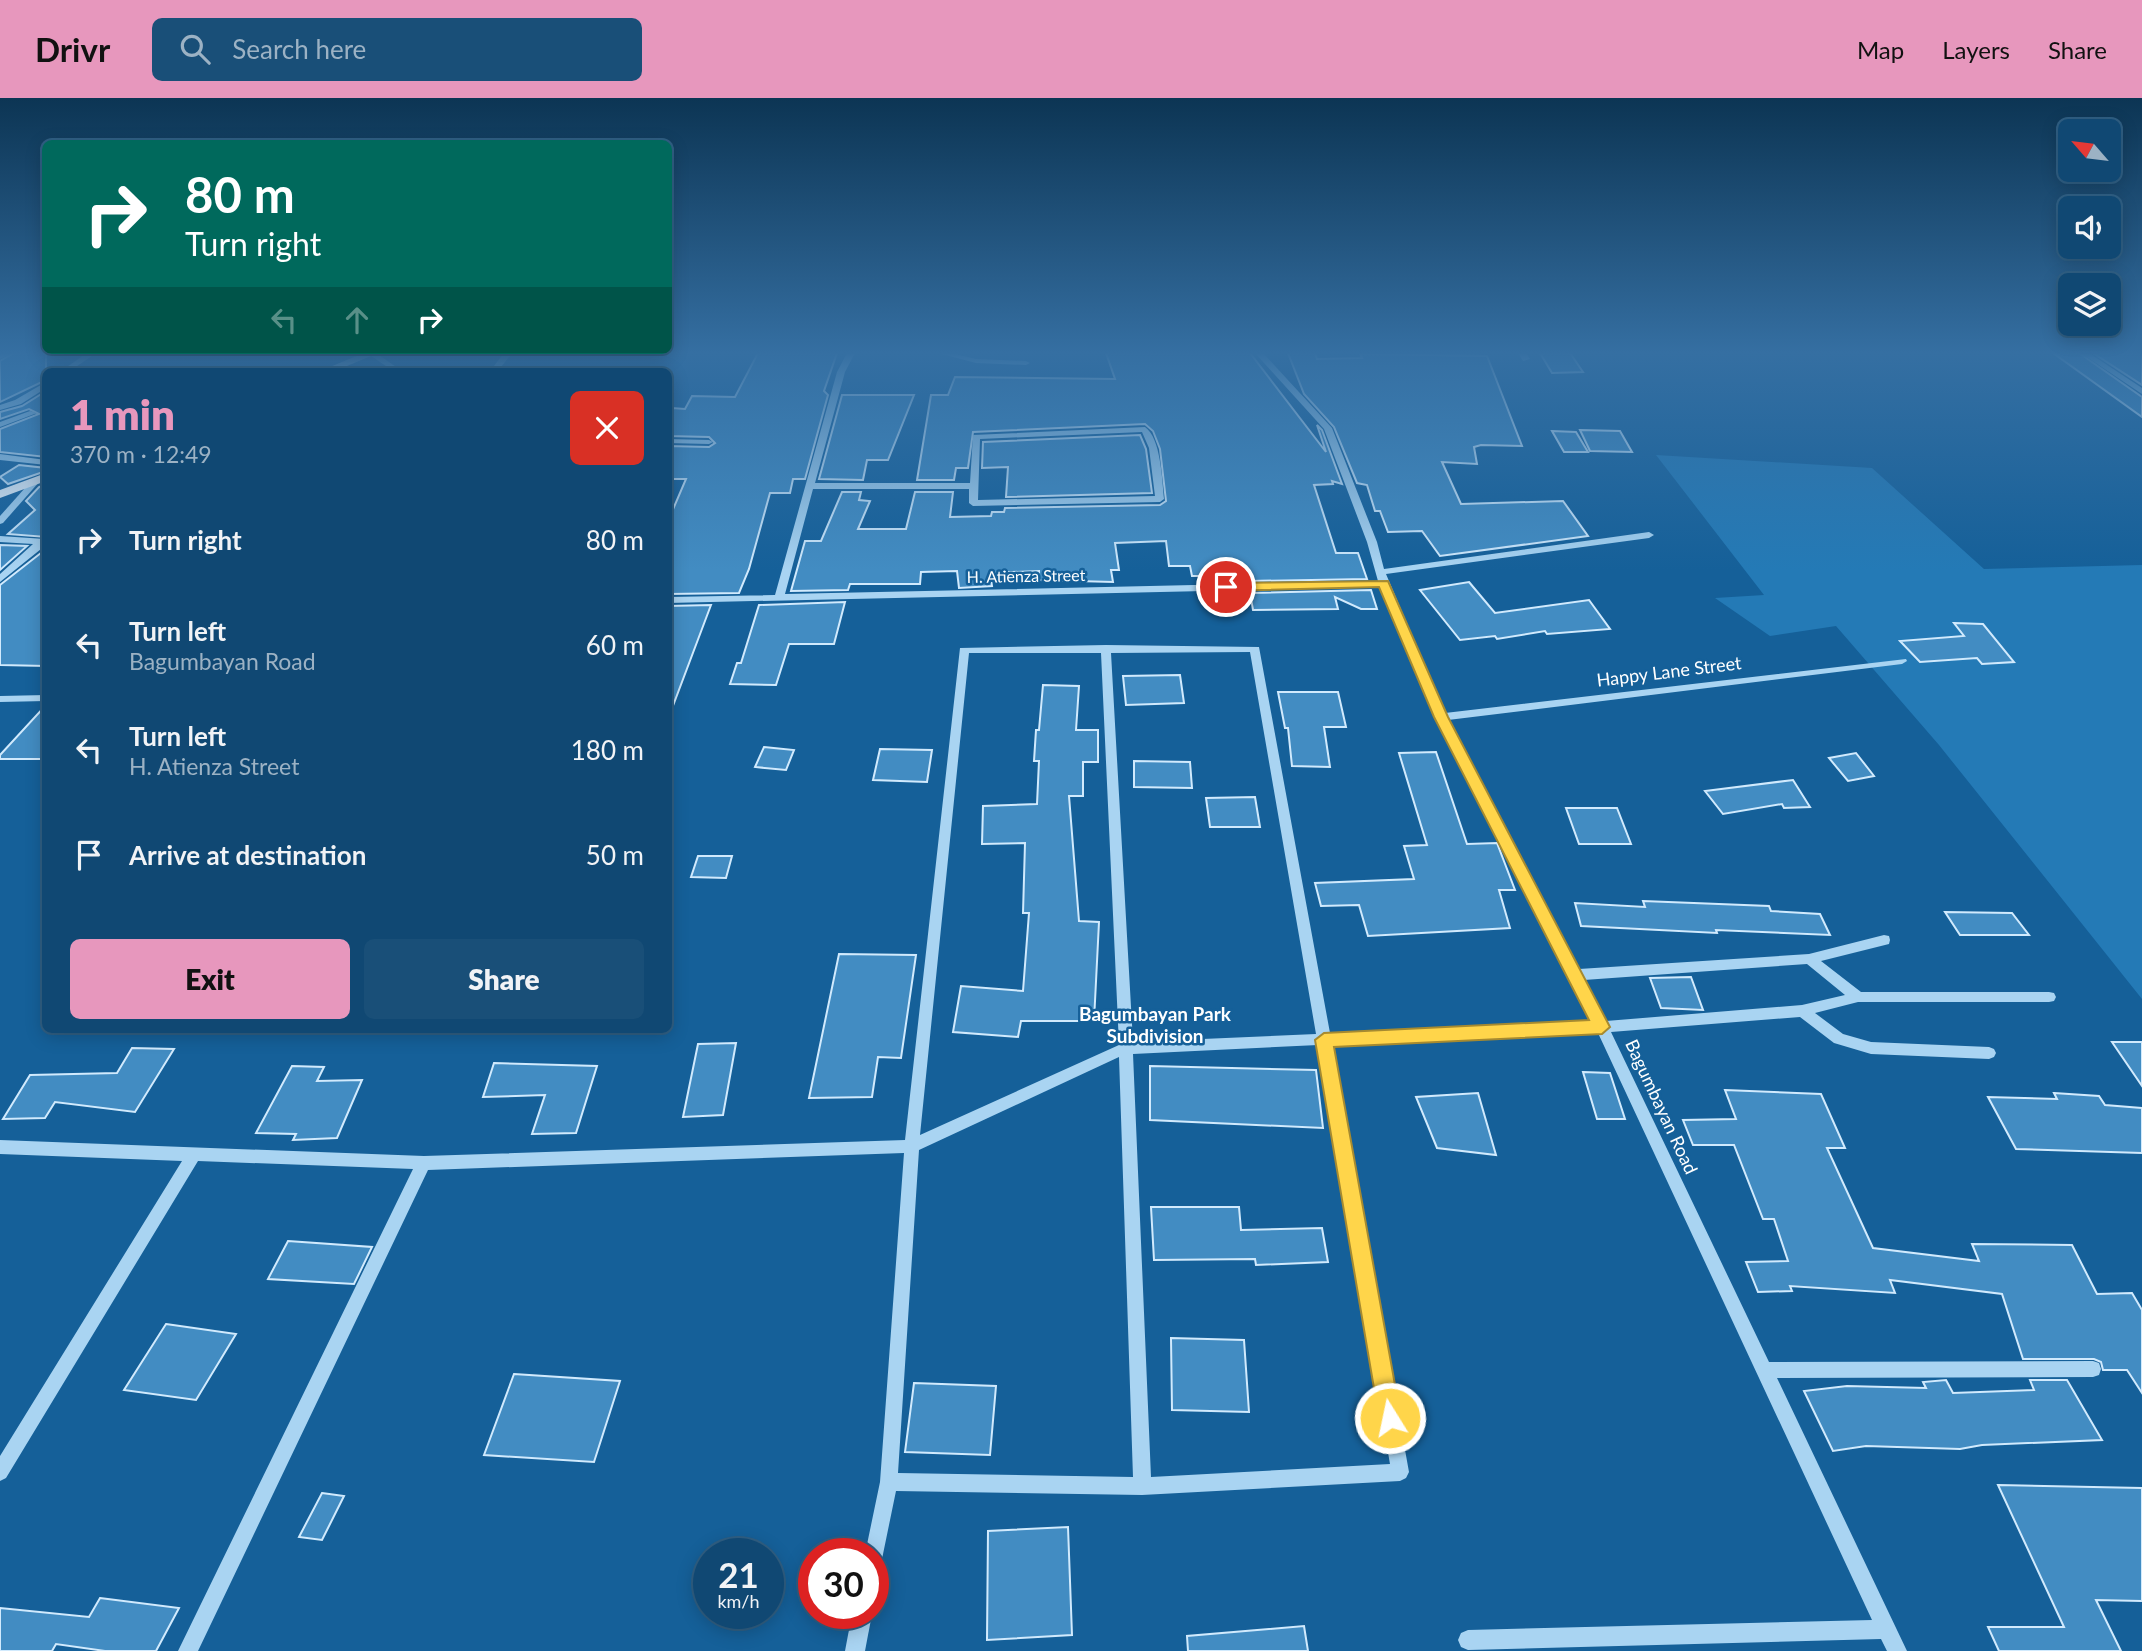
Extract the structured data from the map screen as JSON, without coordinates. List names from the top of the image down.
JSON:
{
  "streets": {
    "street": ["H. Atienza Street", "Happy Lane Street", "Bagumbayan Road"]
  },
  "crossings": [
    ["H. Atienza Street", "Bagumbayan Road"],
    ["Happy Lane Street", "Bagumbayan Road"]
  ],
  "districts": ["Bagumbayan Park Subdivision"],
  "north": "top left",
  "page": {
    "header": "Drivr",
    "search": "Search here",
    "nav": ["Map", "Layers", "Share"],
    "turn": ["80 m", "Turn right"],
    "heading": ["1 min", "370 m · 12:49"],
    "list": [
      {
        "name": "Turn right",
        "value": "80 m"
      },
      {
        "name": "Turn left",
        "note": "Bagumbayan Road",
        "value": "60 m"
      },
      {
        "name": "Turn left",
        "note": "H. Atienza Street",
        "value": "180 m"
      },
      {
        "name": "Arrive at destination",
        "value": "50 m"
      }
    ],
    "buttons": ["Exit", "Share"],
    "speed": "21 km/h",
    "limit": "30"
  }
}
